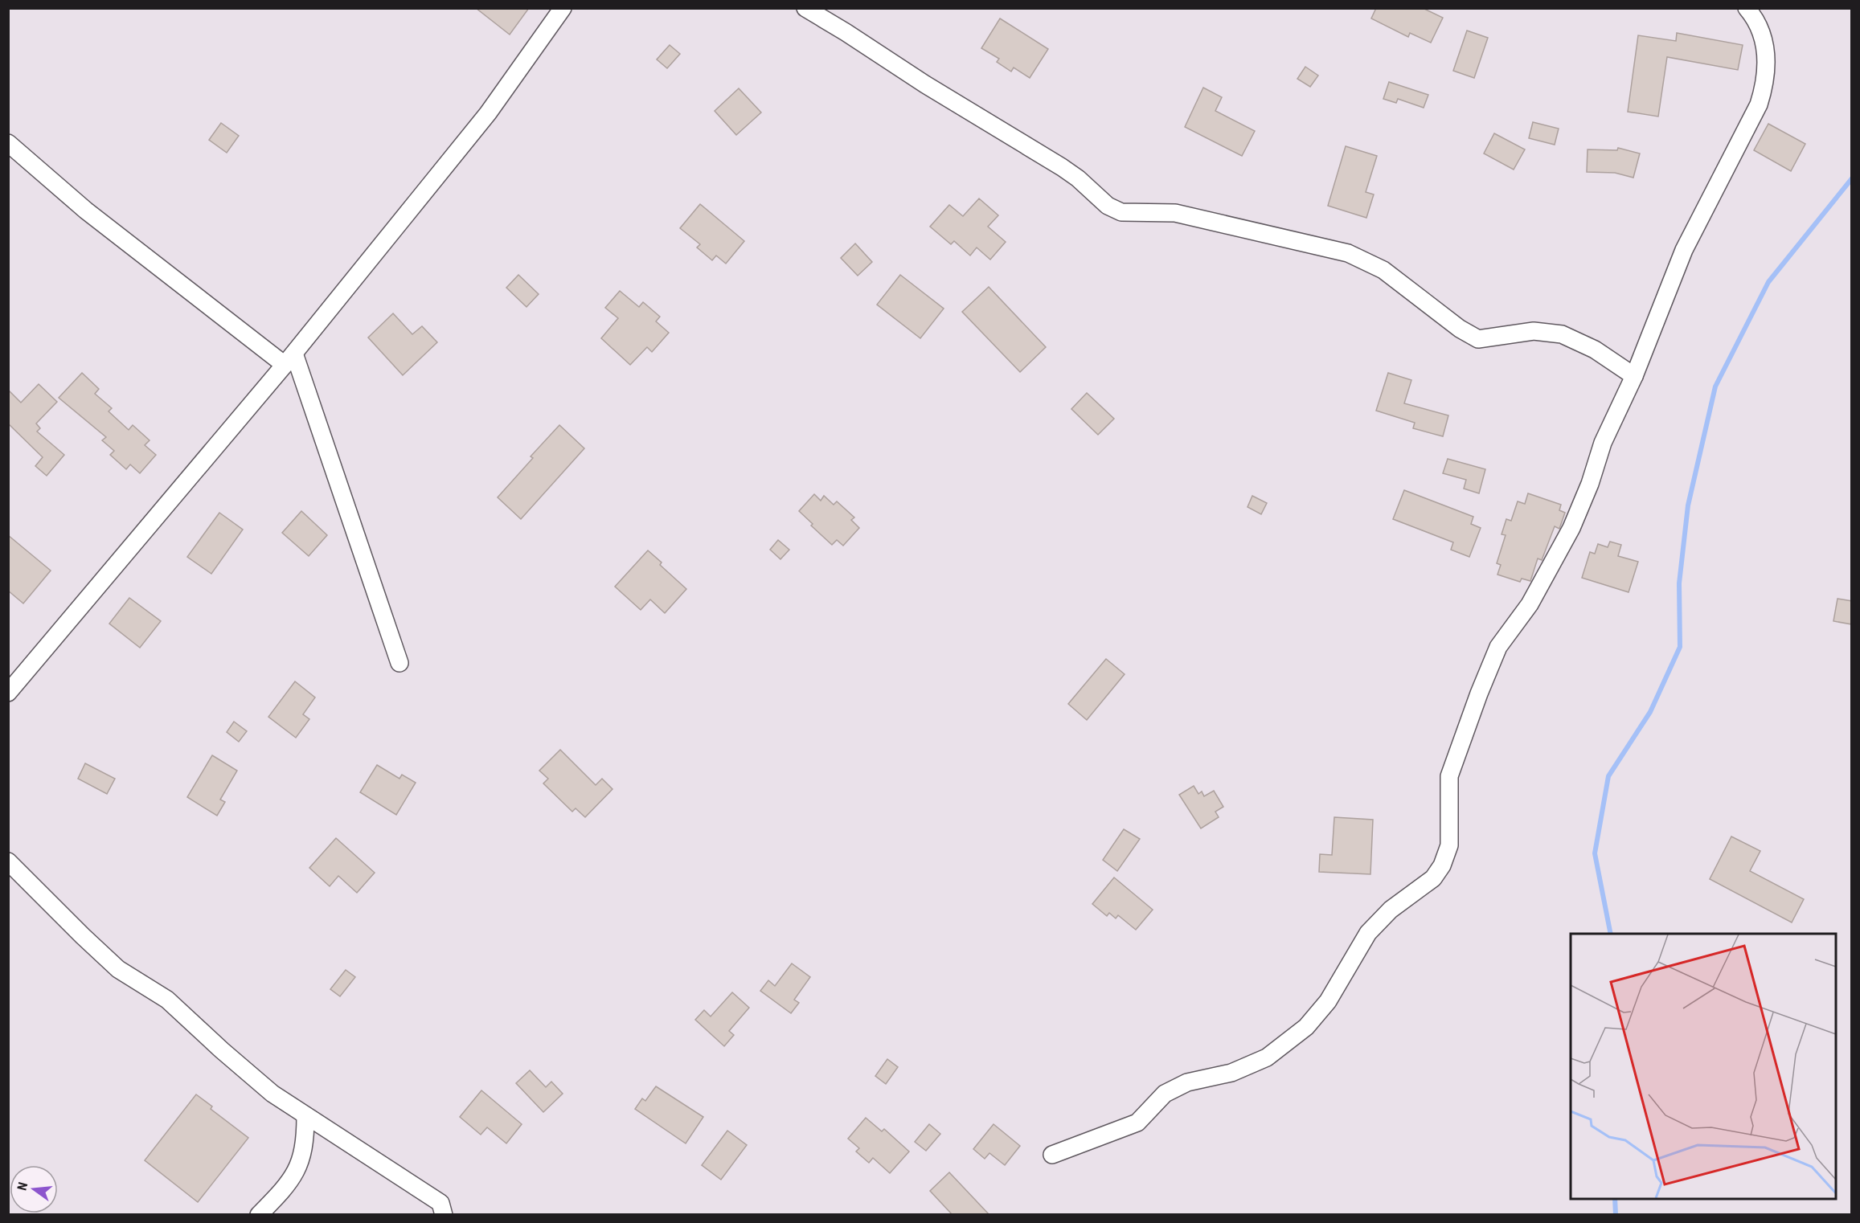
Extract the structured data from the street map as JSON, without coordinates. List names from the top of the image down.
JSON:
{
  "north": "left"
}
